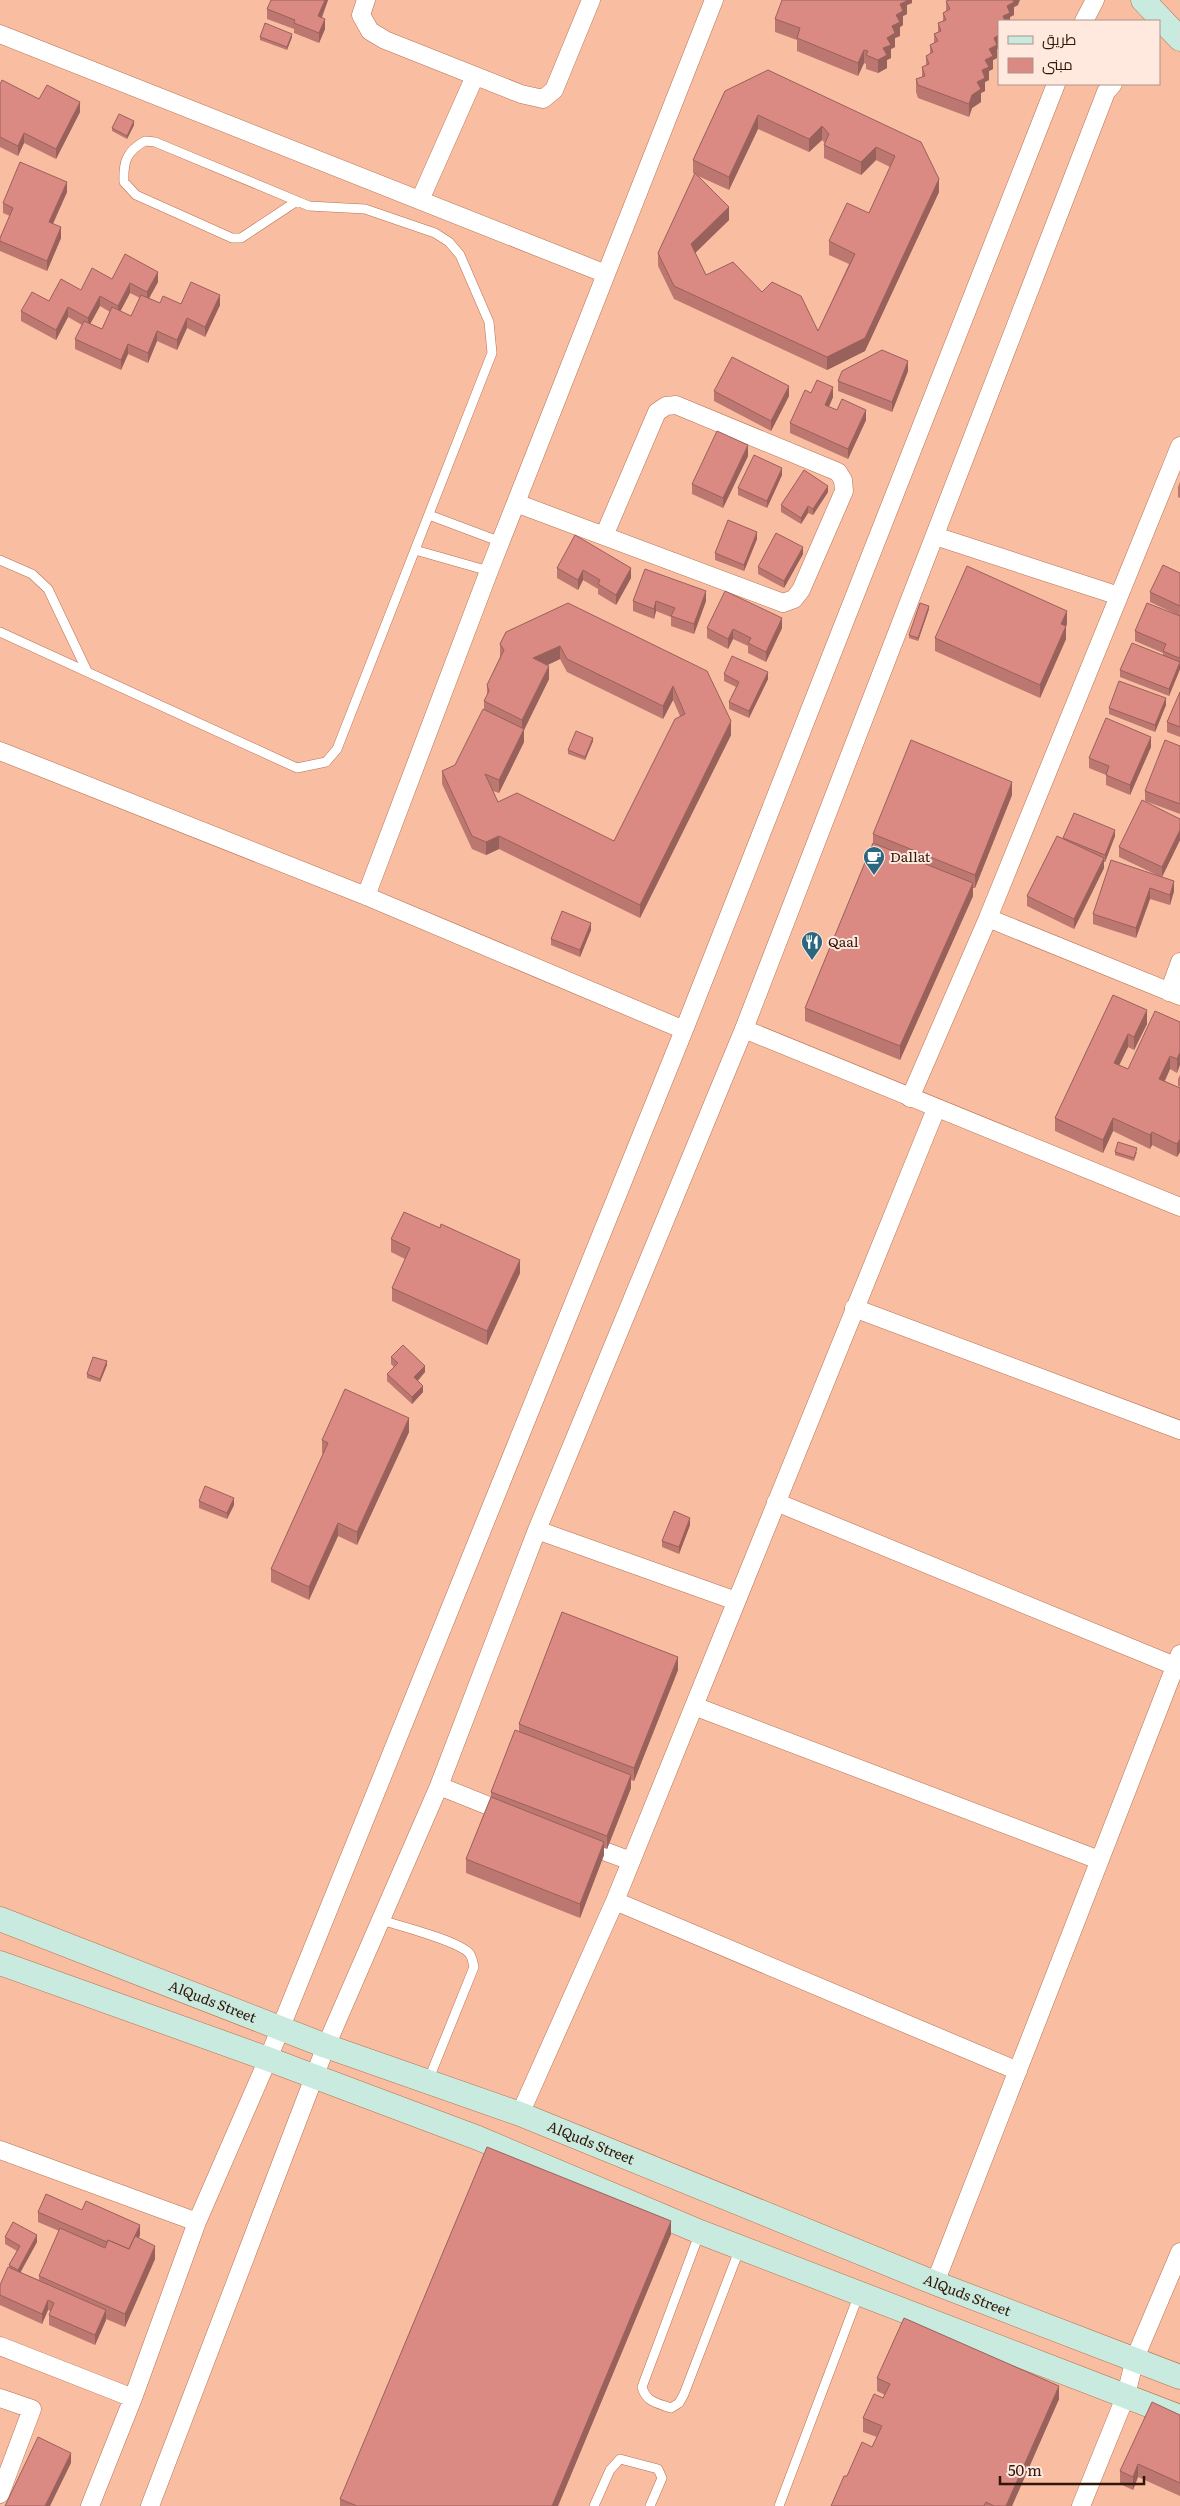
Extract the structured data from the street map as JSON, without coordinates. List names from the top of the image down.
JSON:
{
  "streets": {
    "street": ["AlQuds Street"]
  },
  "places": {
    "cafe": ["Dallat"],
    "restaurant": ["Qaal"]
  },
  "legend": ["طريق", "مبنى"],
  "scale_bar": "50 m"
}
